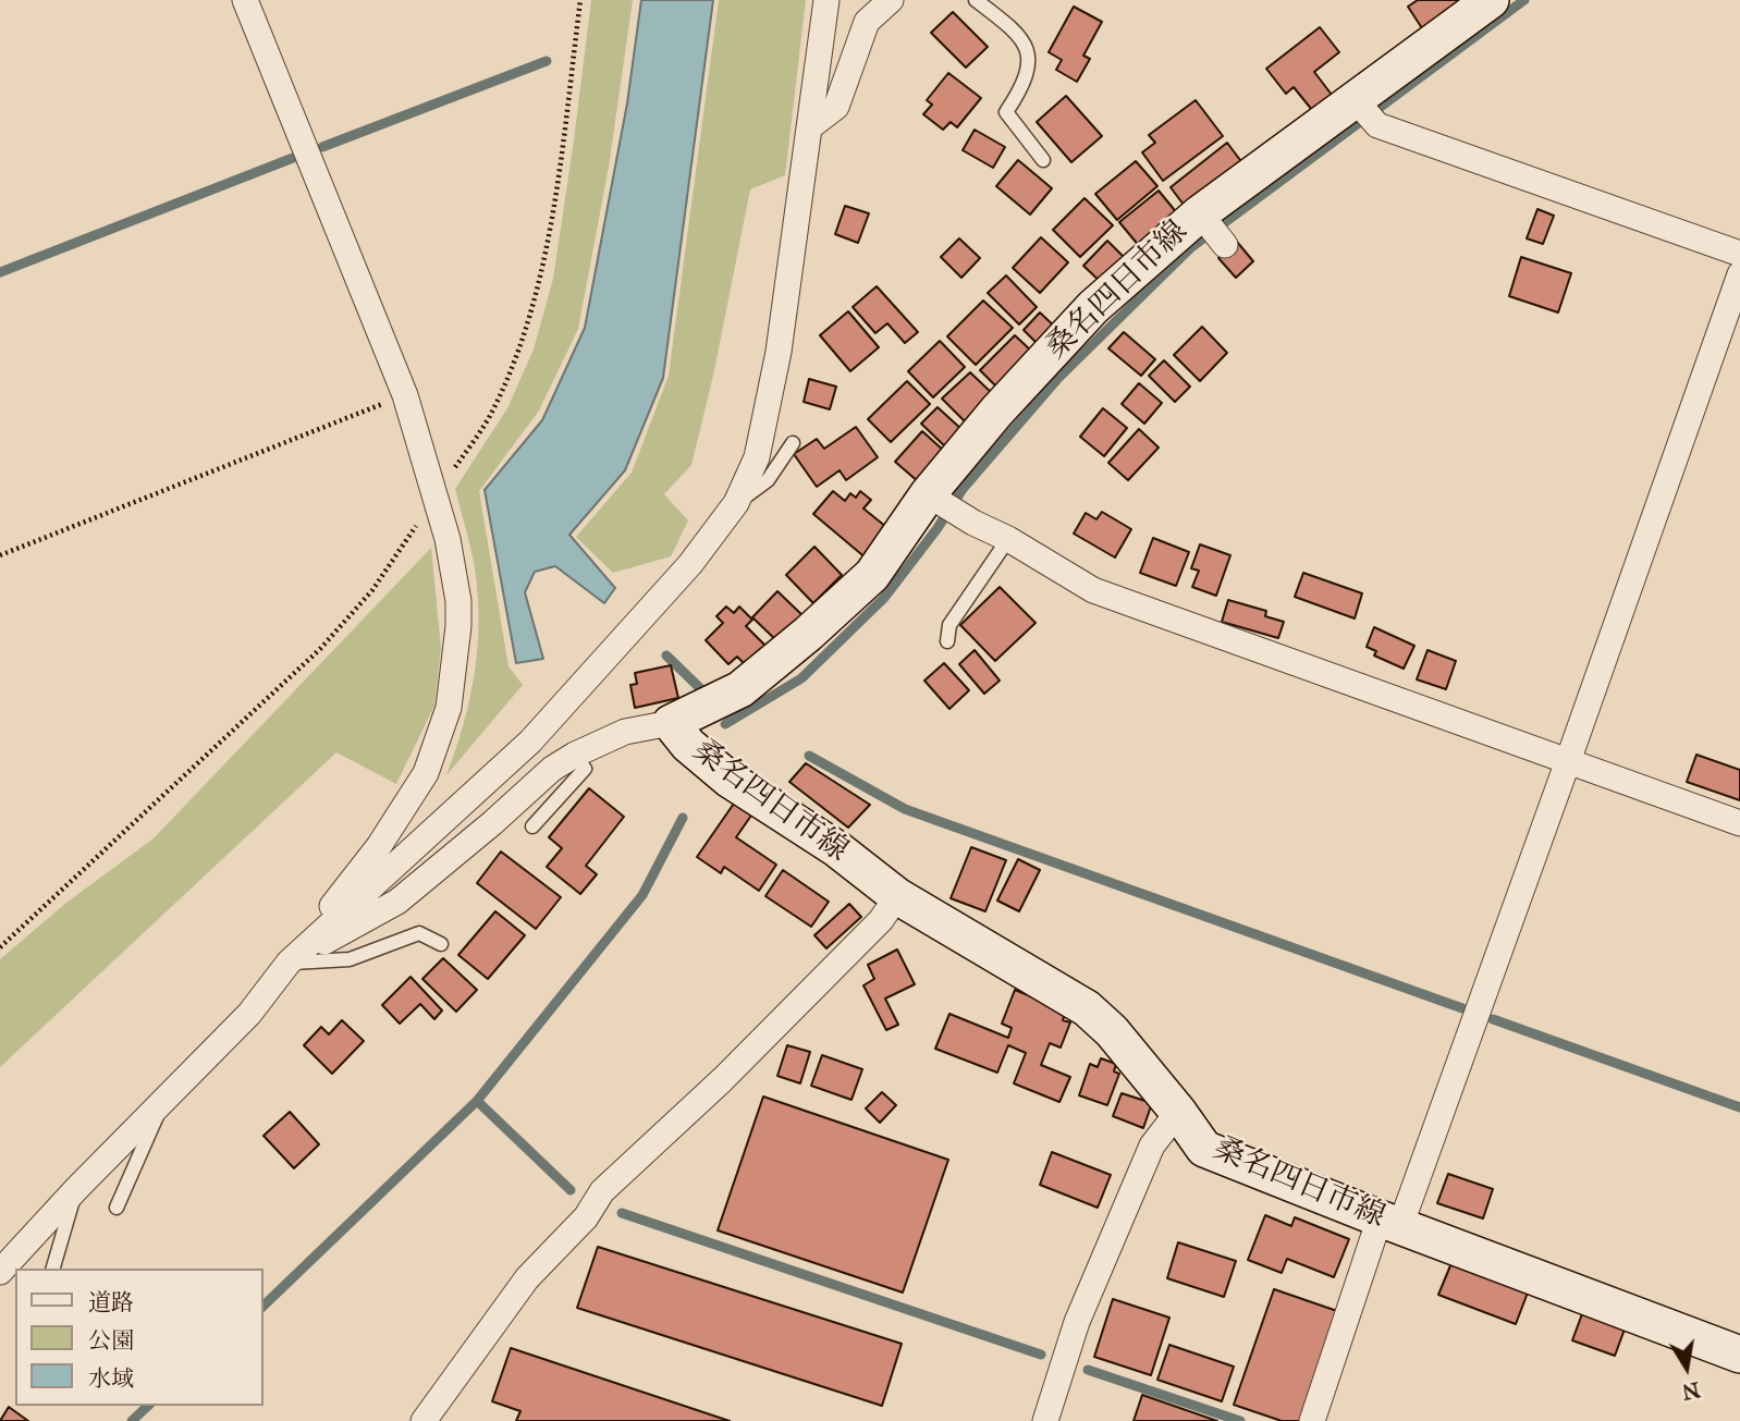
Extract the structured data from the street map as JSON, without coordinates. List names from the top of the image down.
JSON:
{
  "streets": {
    "main road": ["桑名四日市線"]
  },
  "legend": ["道路", "公園", "水域"],
  "north": "bottom"
}
